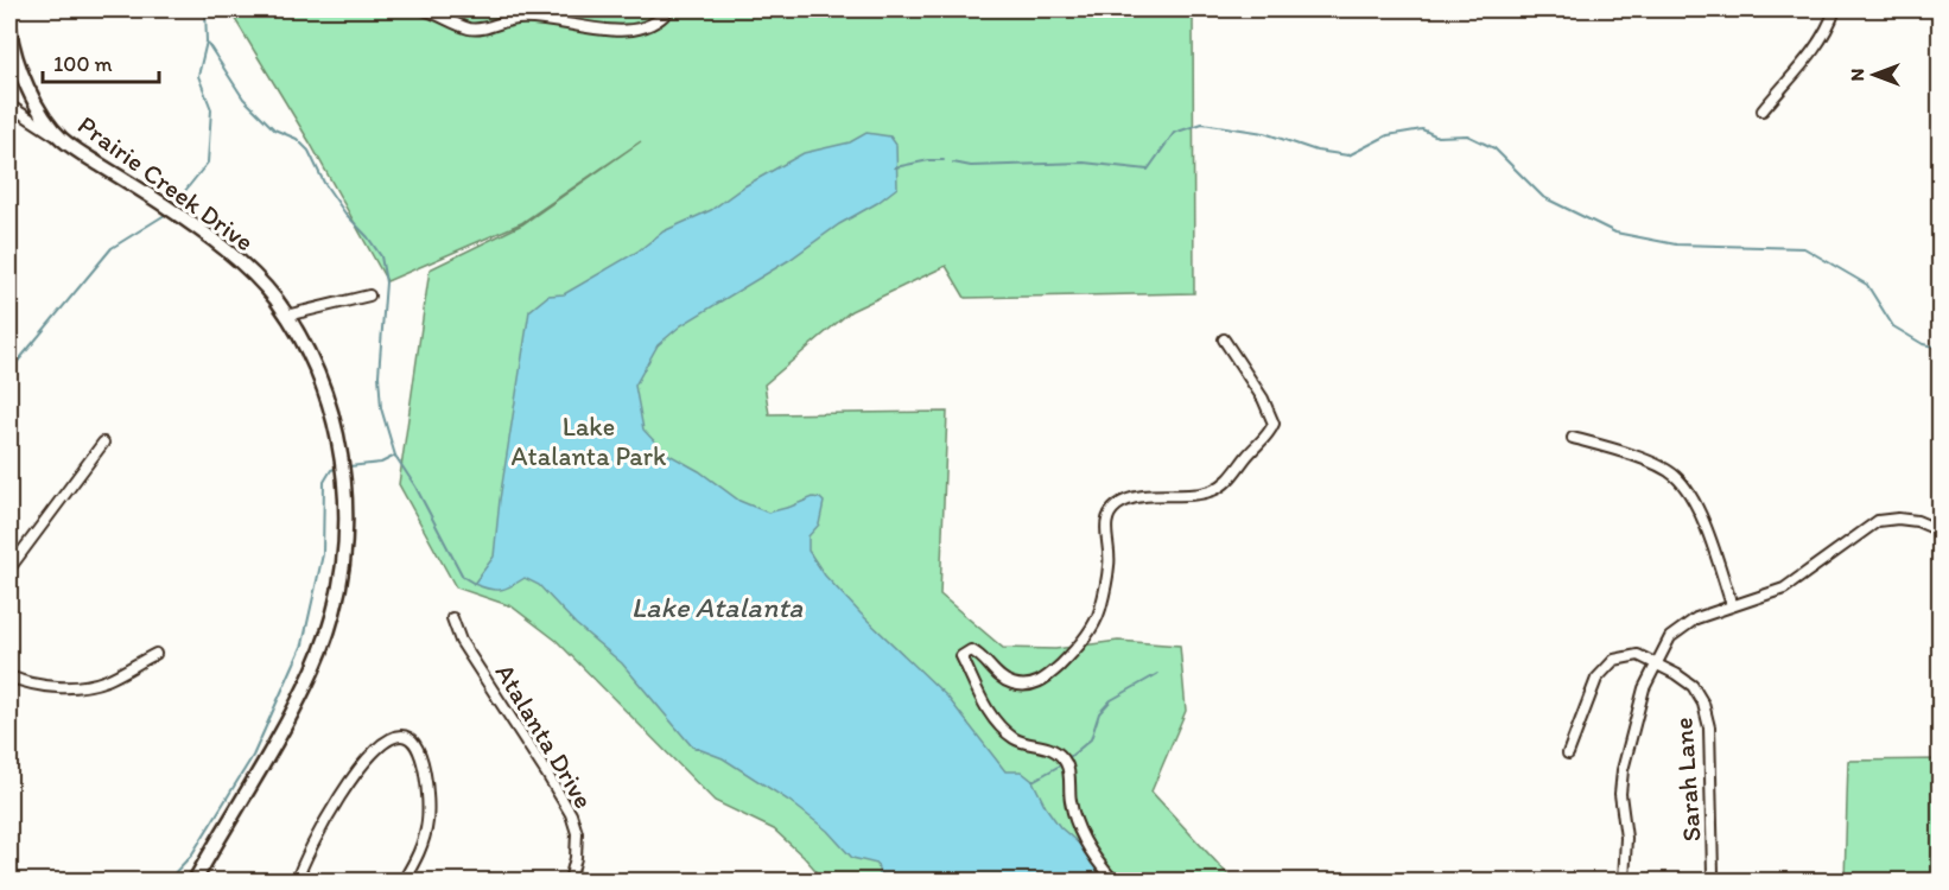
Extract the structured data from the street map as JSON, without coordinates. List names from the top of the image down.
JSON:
{
  "streets": {
    "main road": ["Prairie Creek Drive"],
    "street": ["Atalanta Drive", "Sarah Lane"]
  },
  "water": ["Lake Atalanta"],
  "parks": ["Lake Atalanta Park"],
  "scale_bar": "100 m",
  "north": "left"
}
